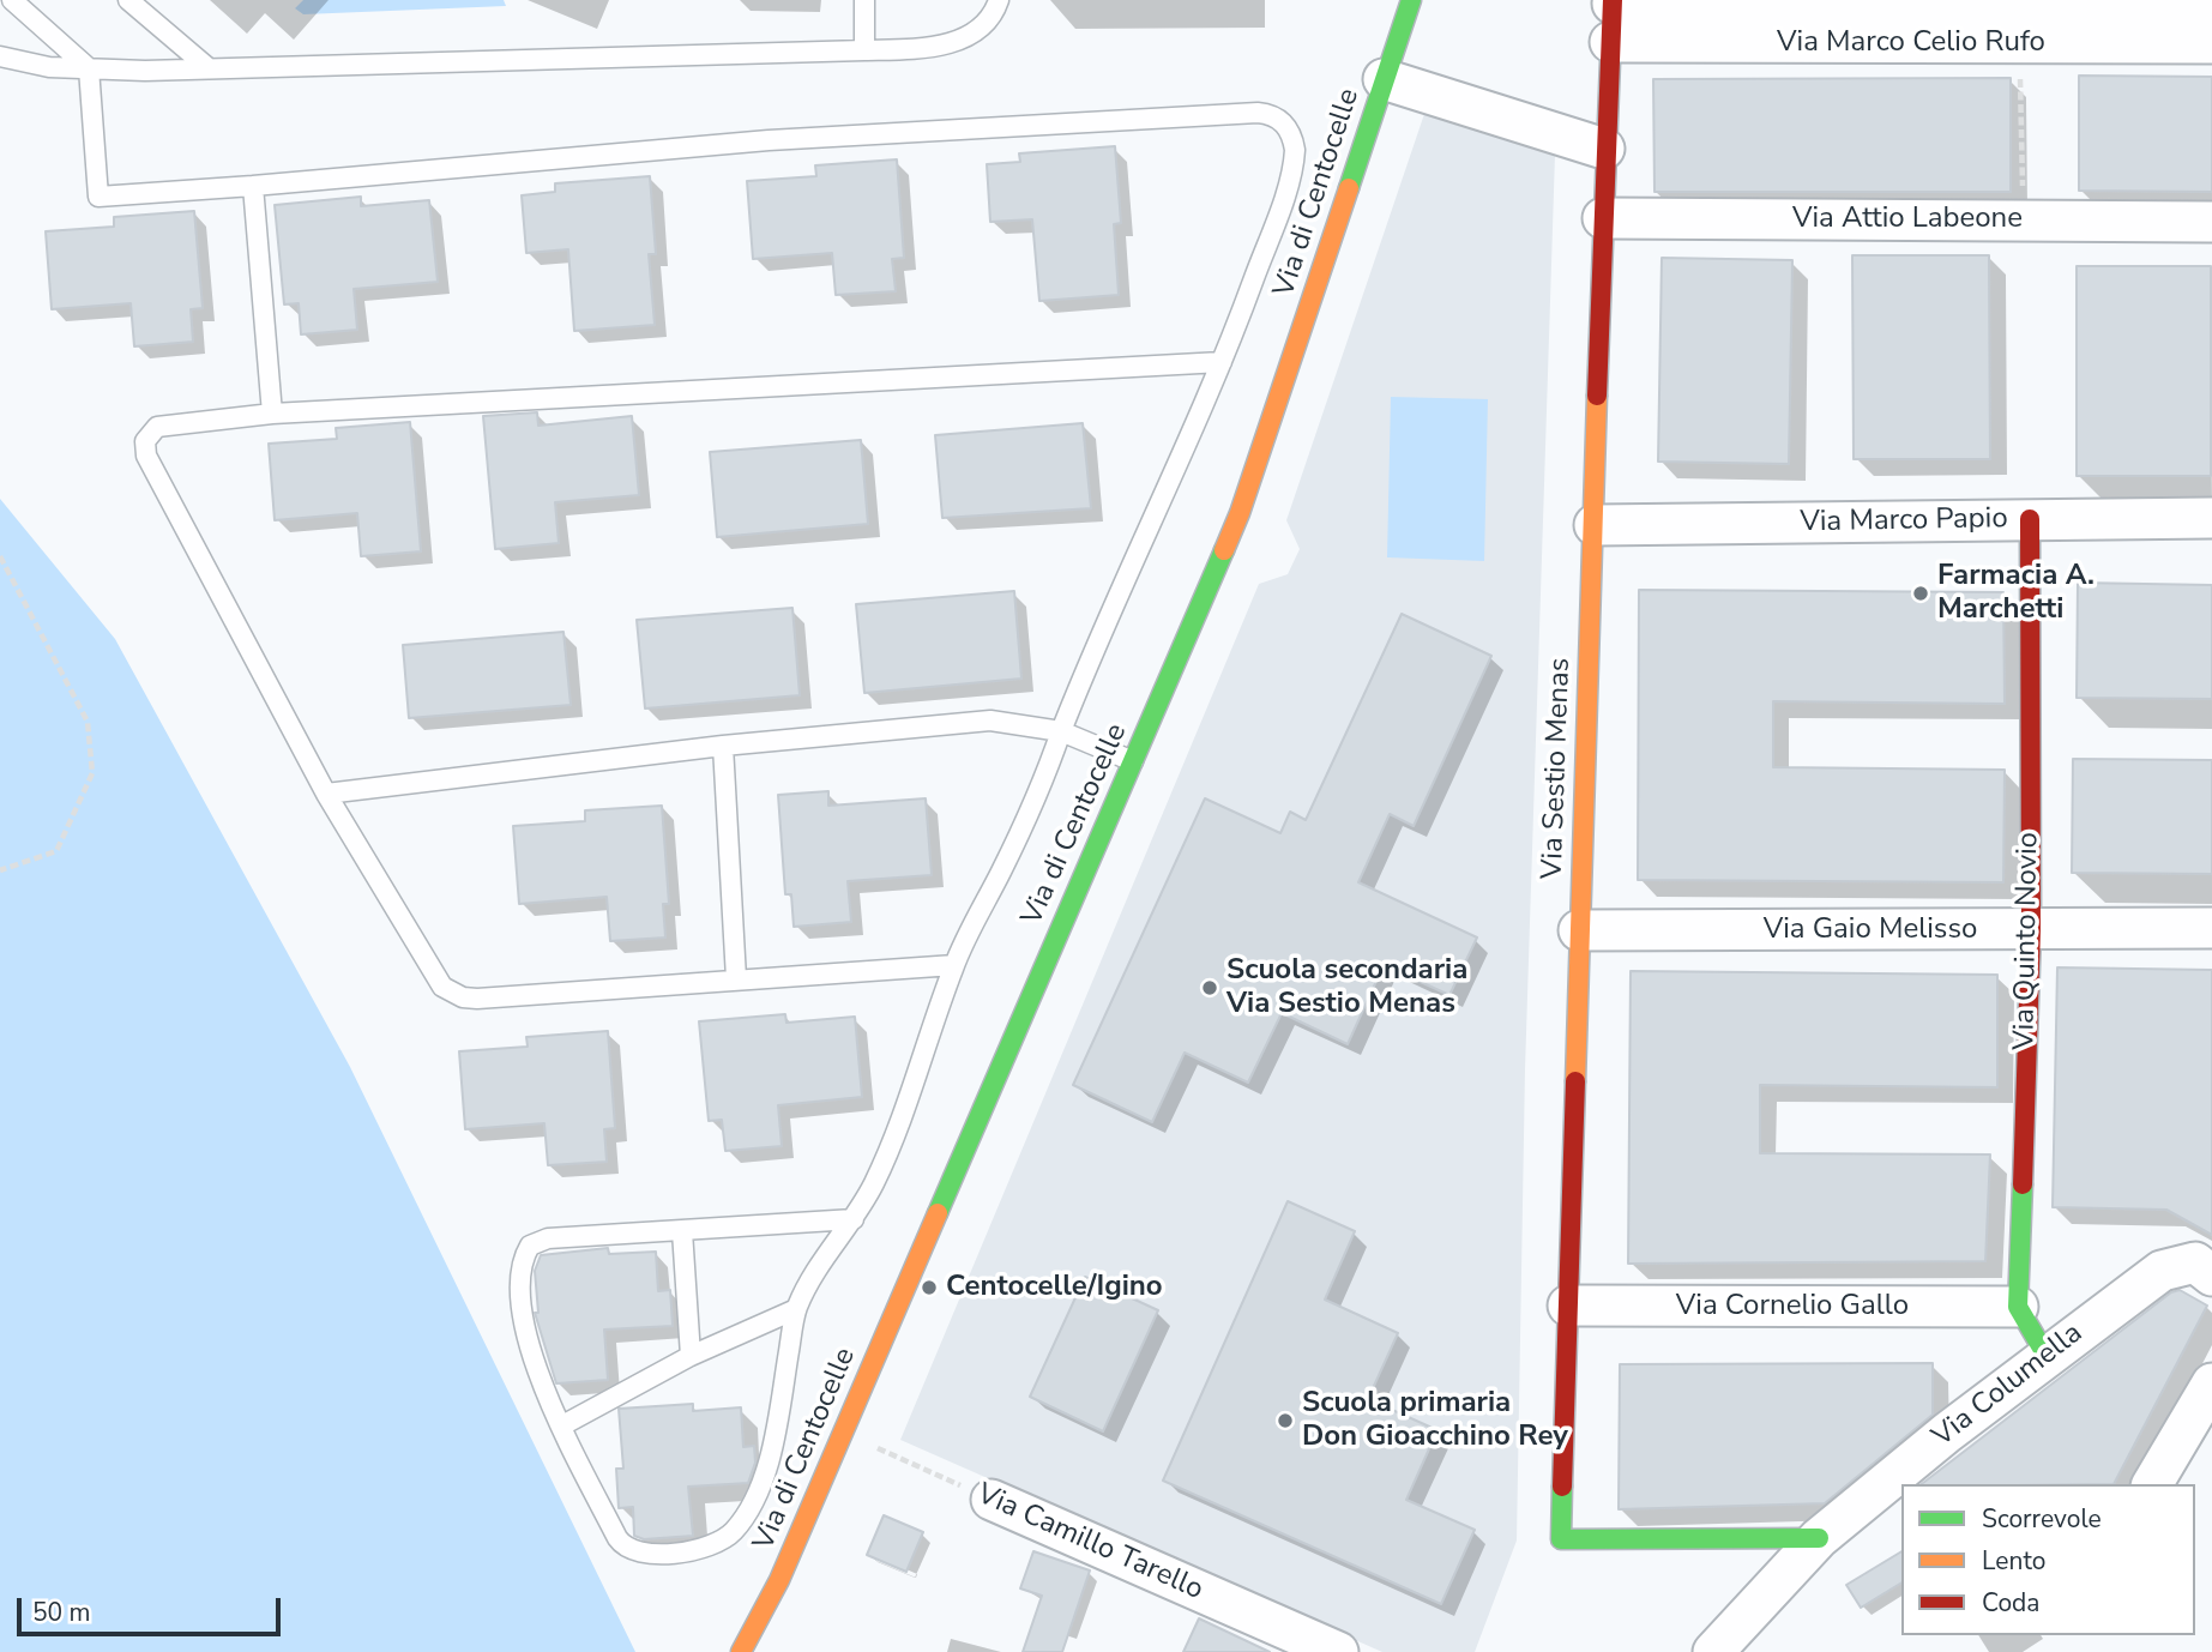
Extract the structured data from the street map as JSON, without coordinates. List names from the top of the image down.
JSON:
{
  "streets": {
    "street": [
      "Via Marco Celio Rufo",
      "Via di Centocelle",
      "Via Attio Labeone",
      "Via Marco Papio",
      "Via Sestio Menas",
      "Via Gaio Melisso",
      "Via Quinto Novio",
      "Via Cornelio Gallo",
      "Via Columella",
      "Via Camillo Tarello"
    ]
  },
  "crossings": [
    ["Via Marco Celio Rufo", "Via Sestio Menas"],
    ["Via di Centocelle", "Via Camillo Tarello"],
    ["Via Attio Labeone", "Via Sestio Menas"],
    ["Via Marco Papio", "Via Sestio Menas"],
    ["Via Marco Papio", "Via Quinto Novio"],
    ["Via Sestio Menas", "Via Gaio Melisso"],
    ["Via Sestio Menas", "Via Cornelio Gallo"],
    ["Via Sestio Menas", "Via Columella"],
    ["Via Gaio Melisso", "Via Quinto Novio"],
    ["Via Quinto Novio", "Via Cornelio Gallo"]
  ],
  "places": [
    "Farmacia A. Marchetti",
    "Scuola secondaria Via Sestio Menas",
    "Centocelle/Igino",
    "Scuola primaria Don Gioacchino Rey"
  ],
  "legend": ["Scorrevole", "Lento", "Coda"],
  "scale_bar": "50 m"
}
